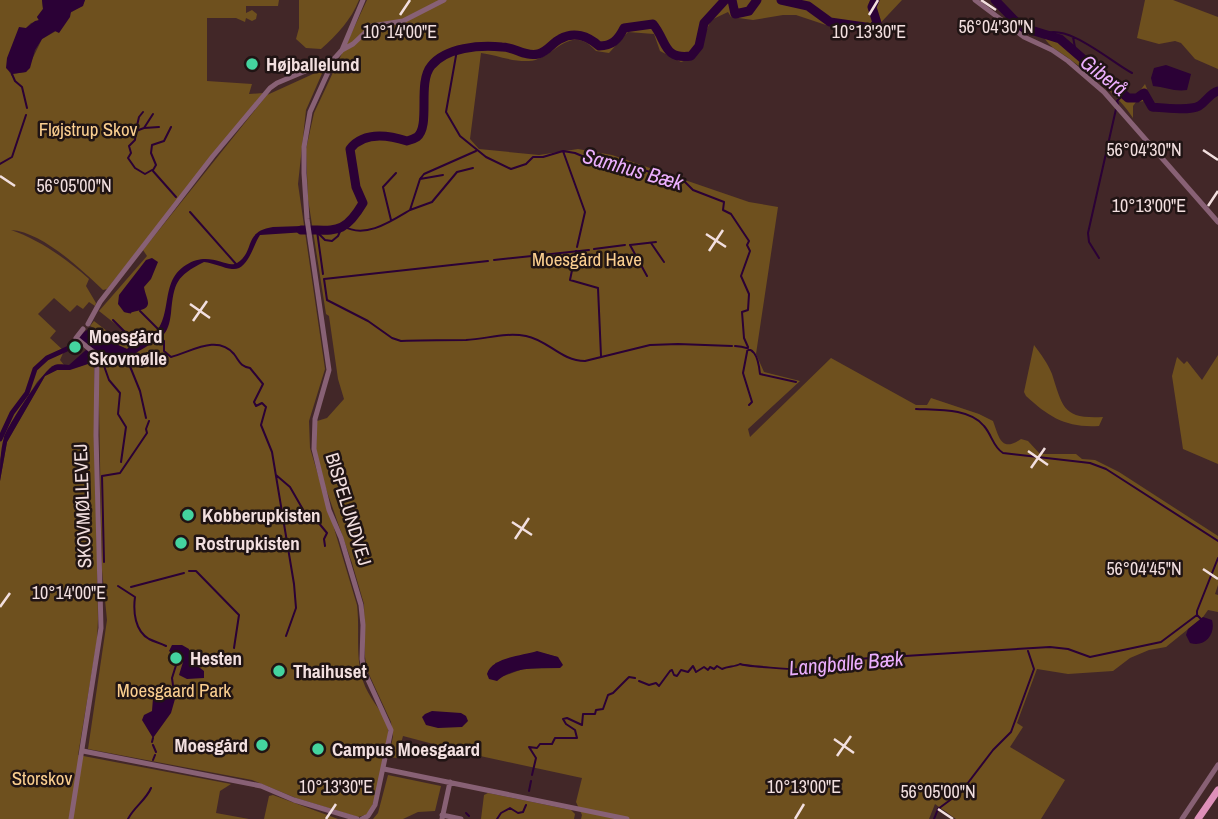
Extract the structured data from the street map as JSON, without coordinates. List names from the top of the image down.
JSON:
{
  "streets": {
    "street": ["SKOVMØLLEVEJ", "BISPELUNDVEJ"]
  },
  "crossings": [
    ["SKOVMØLLEVEJ", "BISPELUNDVEJ"]
  ],
  "water": ["Giberå", "Samhus Bæk", "Langballe Bæk"],
  "parks": [
    "Fløjstrup Skov",
    "Moesgård Have",
    "Moesgaard Park",
    "Storskov"
  ],
  "places": [
    "Højballelund",
    "Moesgård Skovmølle",
    "Kobberupkisten",
    "Rostrupkisten",
    "Hesten",
    "Thaihuset",
    "Moesgård",
    "Campus Moesgaard"
  ],
  "coordinates": [
    "56°04'30\"N",
    "10°14'00\"E",
    "10°13'30\"E",
    "56°05'00\"N",
    "10°13'00\"E",
    "56°04'45\"N"
  ]
}
